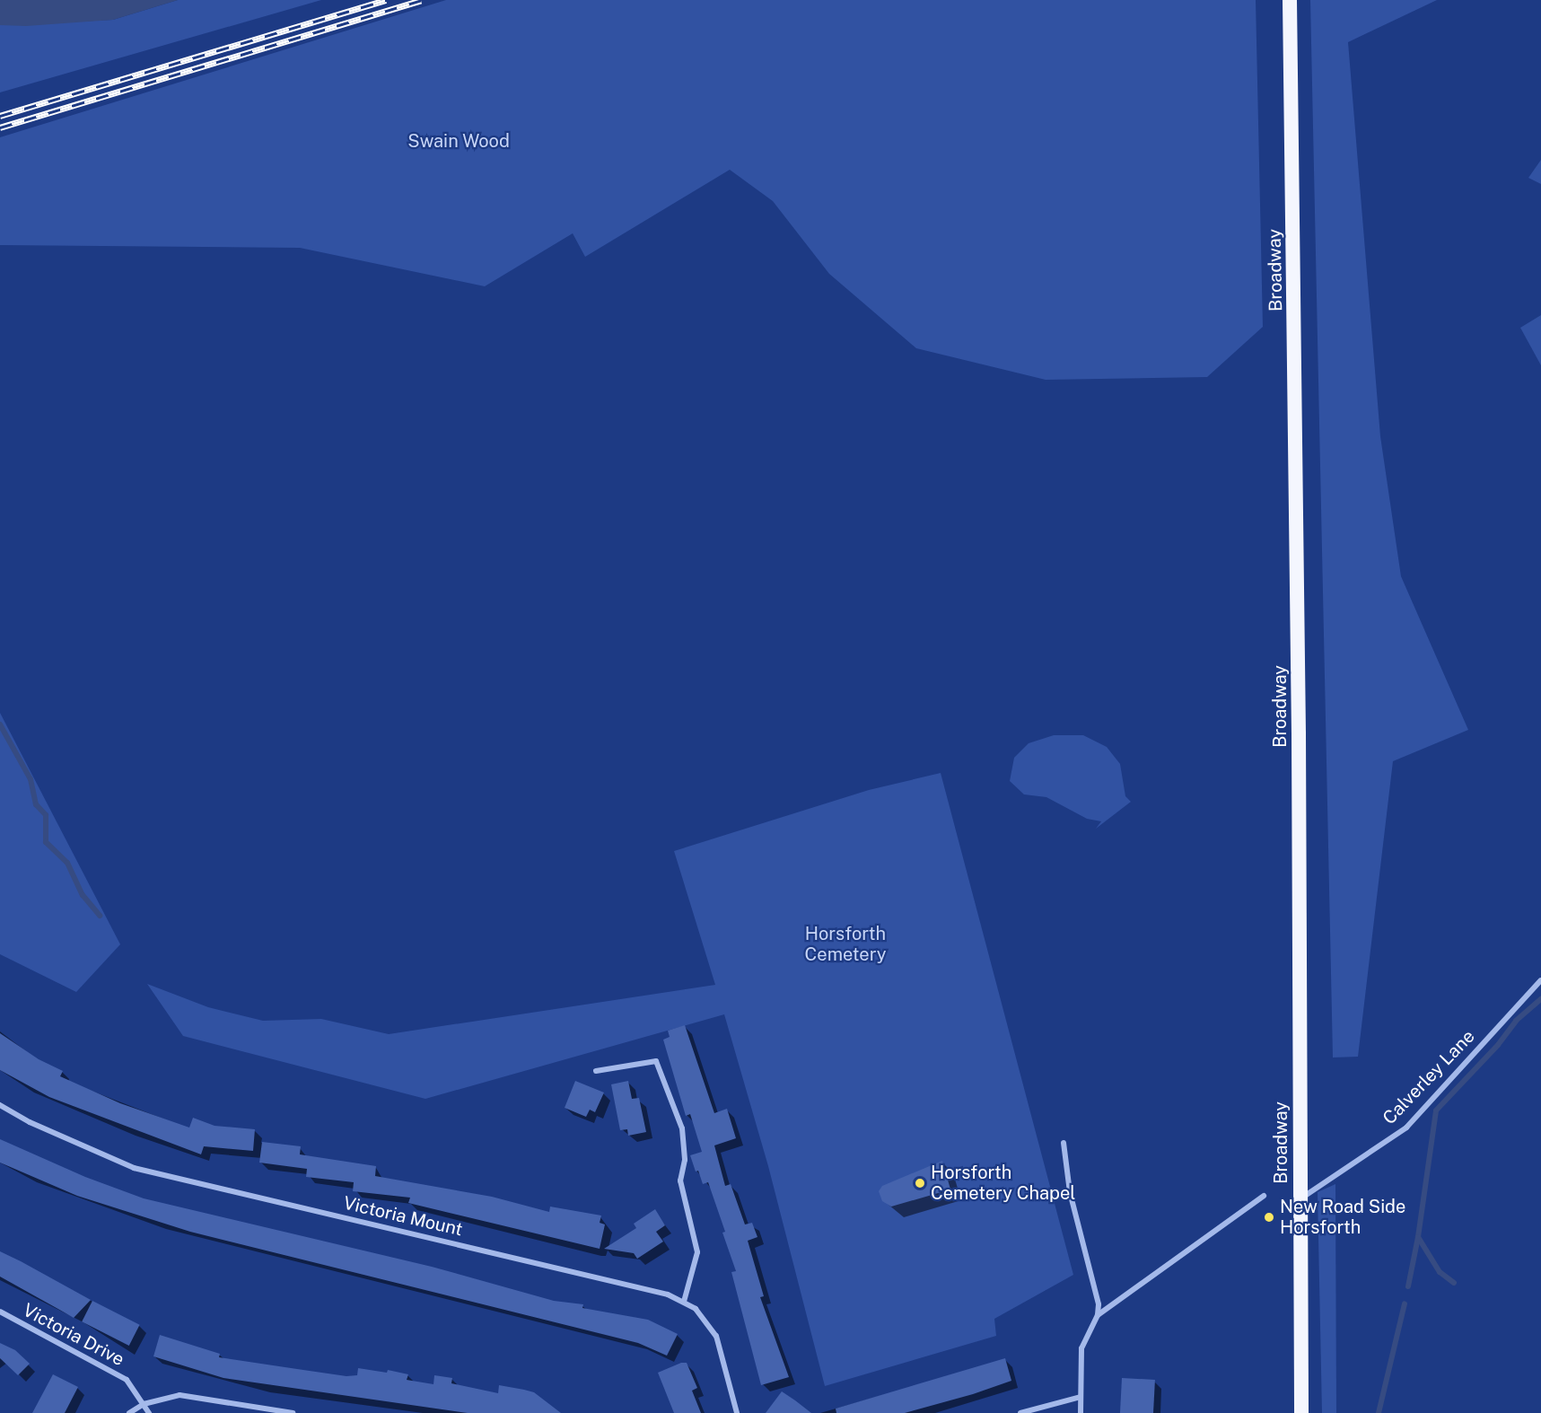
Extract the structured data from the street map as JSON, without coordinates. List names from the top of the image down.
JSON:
{
  "streets": {
    "highway": ["Broadway"],
    "street": ["Calverley Lane", "Victoria Mount", "Victoria Drive"]
  },
  "crossings": [
    ["Broadway", "Calverley Lane"]
  ],
  "parks": ["Swain Wood", "Horsforth Cemetery"],
  "places": ["Horsforth Cemetery Chapel", "New Road Side Horsforth"]
}
